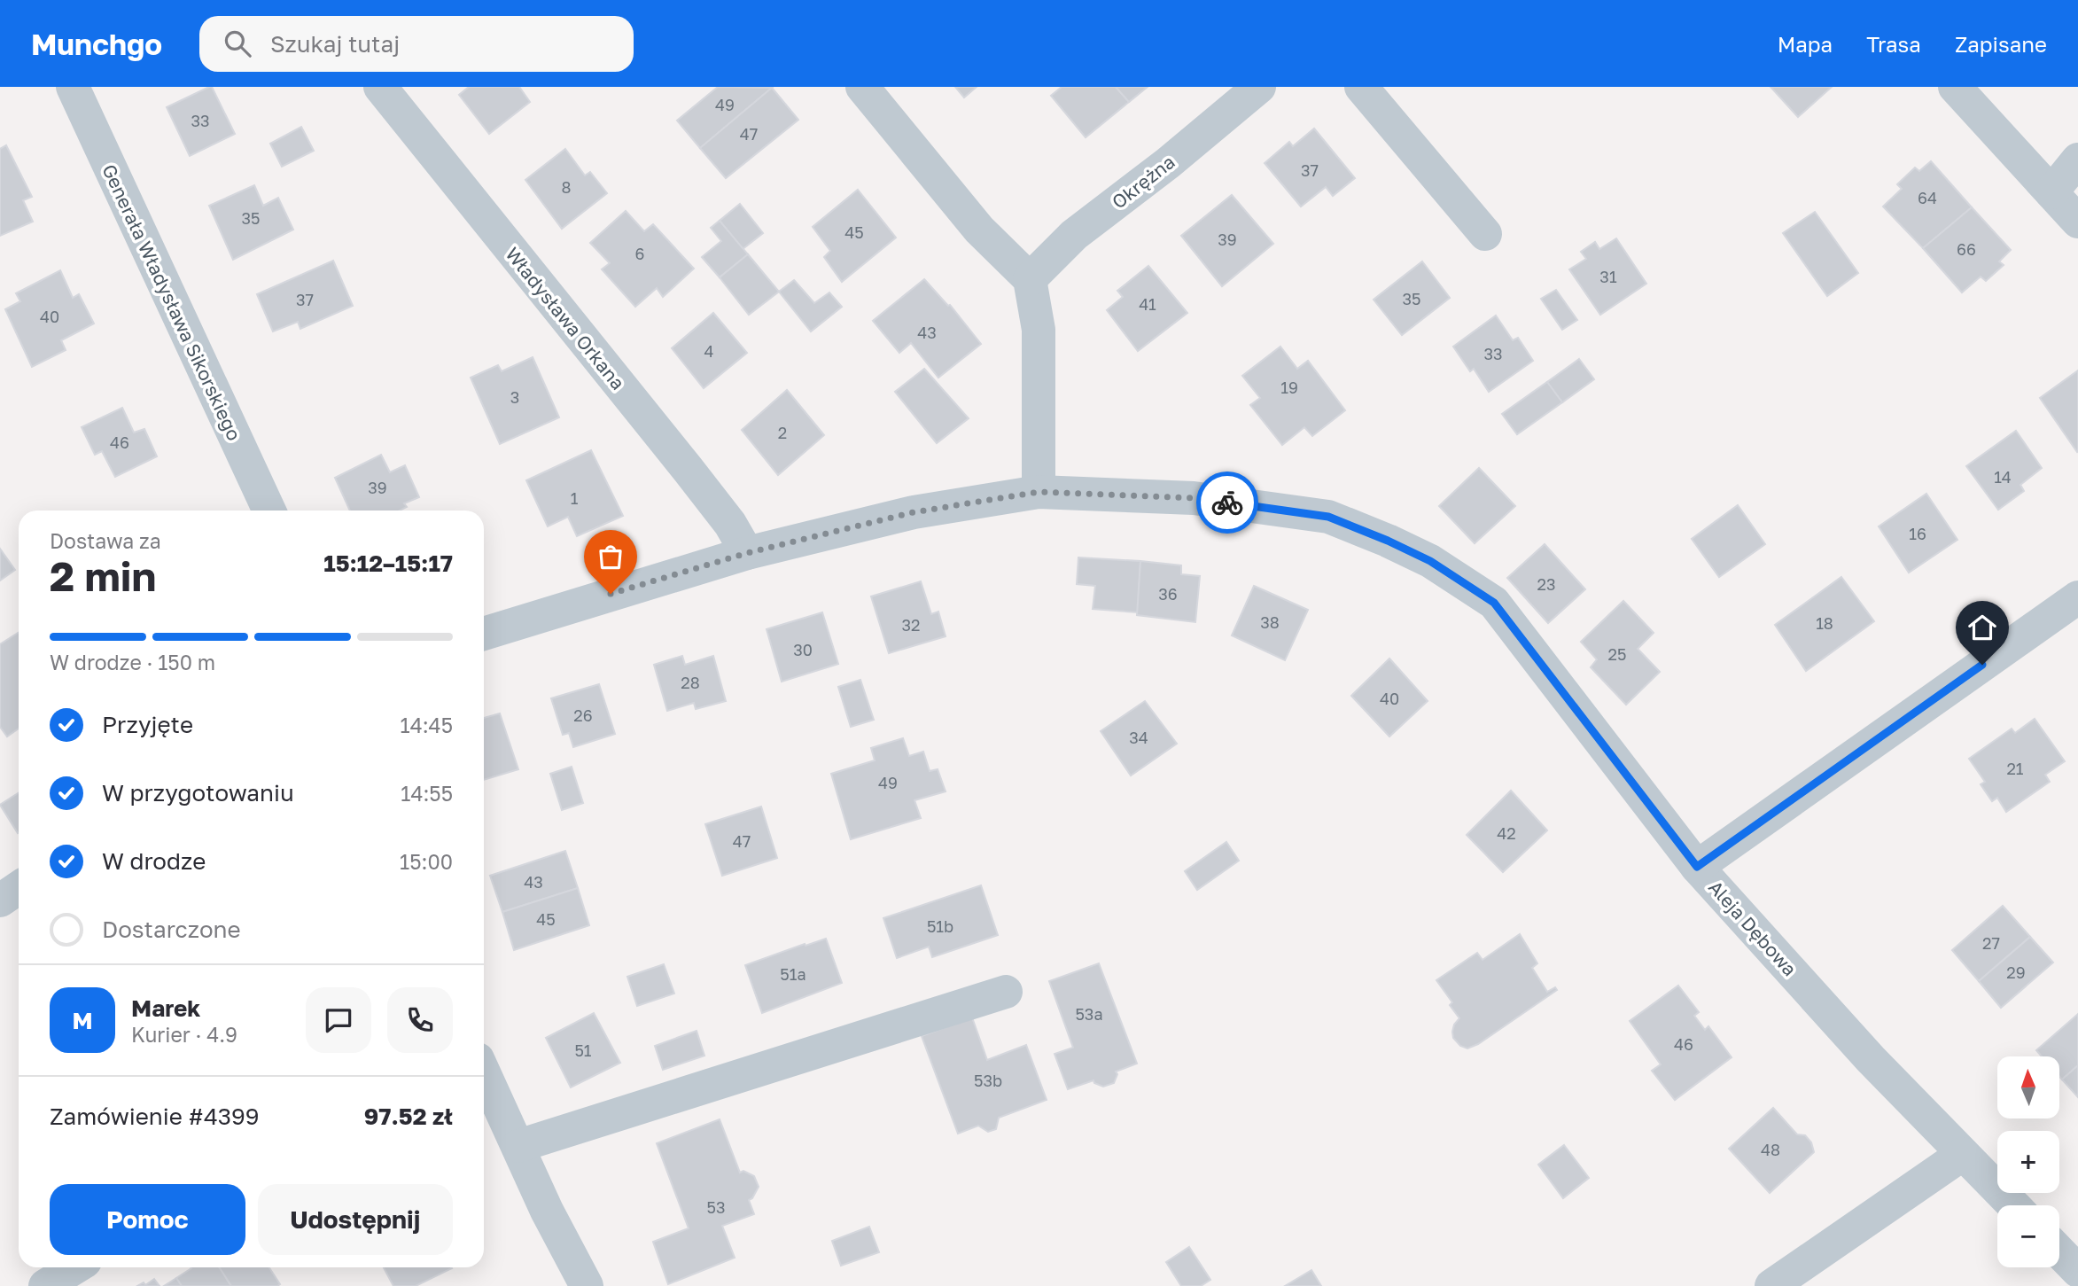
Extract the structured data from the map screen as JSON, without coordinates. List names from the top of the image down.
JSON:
{
  "streets": {
    "street": [
      "Okrężna",
      "Generała Władysława Sikorskiego",
      "Władysława Orkana",
      "Aleja Dębowa"
    ]
  },
  "crossings": [
    ["Władysława Orkana", "Aleja Dębowa"]
  ],
  "house_numbers": [
    "49",
    "33",
    "47",
    "37",
    "8",
    "64",
    "35",
    "45",
    "39",
    "66",
    "6",
    "31",
    "35",
    "37",
    "41",
    "40",
    "43",
    "4",
    "33",
    "19",
    "3",
    "2",
    "46",
    "14",
    "39",
    "1",
    "16",
    "23",
    "36",
    "38",
    "18",
    "32",
    "30",
    "25",
    "28",
    "40",
    "26",
    "34",
    "21",
    "49",
    "42",
    "47",
    "43",
    "45",
    "51b",
    "27",
    "29",
    "51a",
    "53a",
    "46",
    "51",
    "53b",
    "48",
    "53"
  ],
  "north": "top",
  "page": {
    "header": "Munchgo",
    "search": "Szukaj tutaj",
    "nav": ["Mapa", "Trasa", "Zapisane"],
    "heading": ["2 min", "Dostawa za", "15:12–15:17"],
    "panel": [
      "Marek",
      "Kurier · 4.9",
      "Zamówienie #4399",
      "97.52 zł"
    ],
    "bar": "W drodze · 150 m",
    "list": [
      ["Przyjęte", "14:45"],
      ["W przygotowaniu", "14:55"],
      ["W drodze", "15:00"],
      "Dostarczone"
    ],
    "round": "M",
    "map_buttons": ["+", "−"],
    "buttons": ["Pomoc", "Udostępnij"]
  }
}
